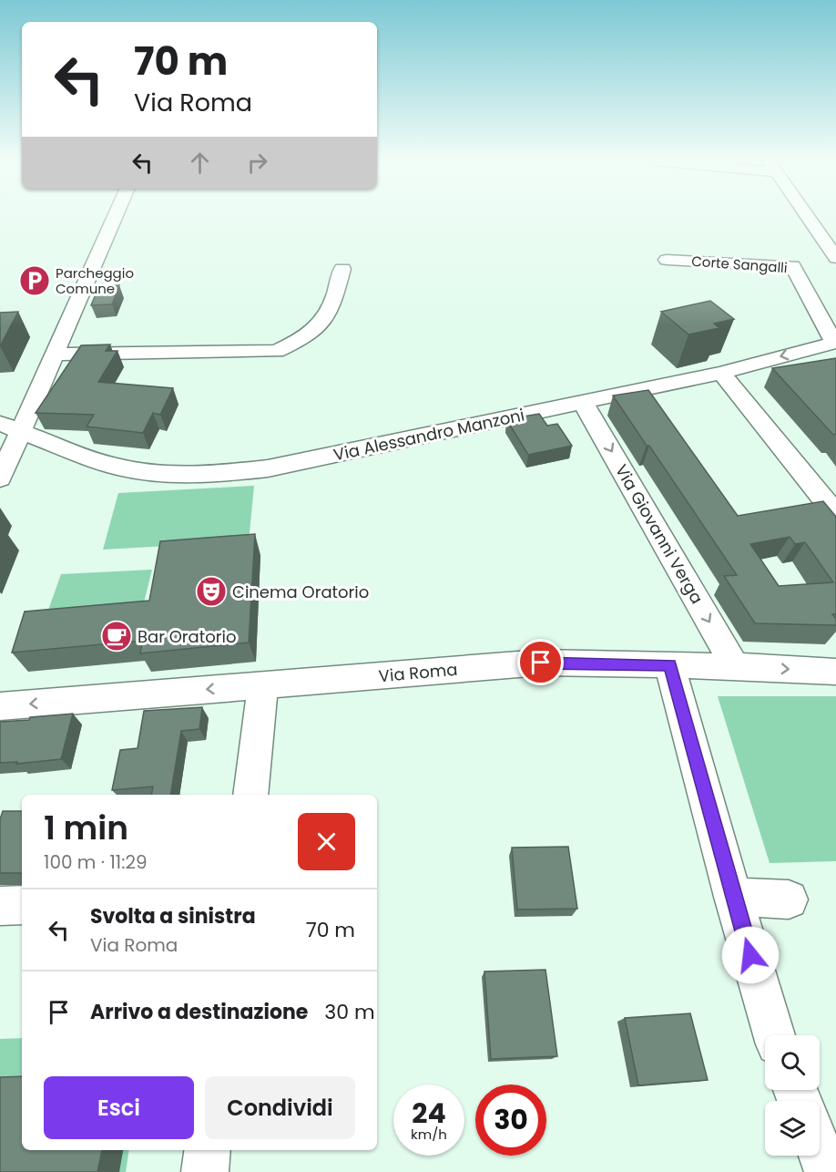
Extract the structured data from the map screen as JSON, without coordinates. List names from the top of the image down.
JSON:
{
  "streets": {
    "street": [
      "Corte Sangalli",
      "Via Alessandro Manzoni",
      "Via Giovanni Verga",
      "Via Roma"
    ]
  },
  "crossings": [
    ["Corte Sangalli", "Via Alessandro Manzoni"],
    ["Via Alessandro Manzoni", "Via Giovanni Verga"],
    ["Via Giovanni Verga", "Via Roma"]
  ],
  "places": {
    "parking": ["Parcheggio Comune"],
    "theatre": ["Cinema Oratorio"],
    "cafe": ["Bar Oratorio"]
  },
  "page": {
    "turn": ["70 m", "Via Roma"],
    "heading": ["1 min", "100 m · 11:29"],
    "list": [
      {
        "name": "Svolta a sinistra",
        "note": "Via Roma",
        "value": "70 m"
      },
      {
        "name": "Arrivo a destinazione",
        "value": "30 m"
      }
    ],
    "buttons": ["Esci", "Condividi"],
    "speed": "24 km/h",
    "limit": "30"
  }
}
